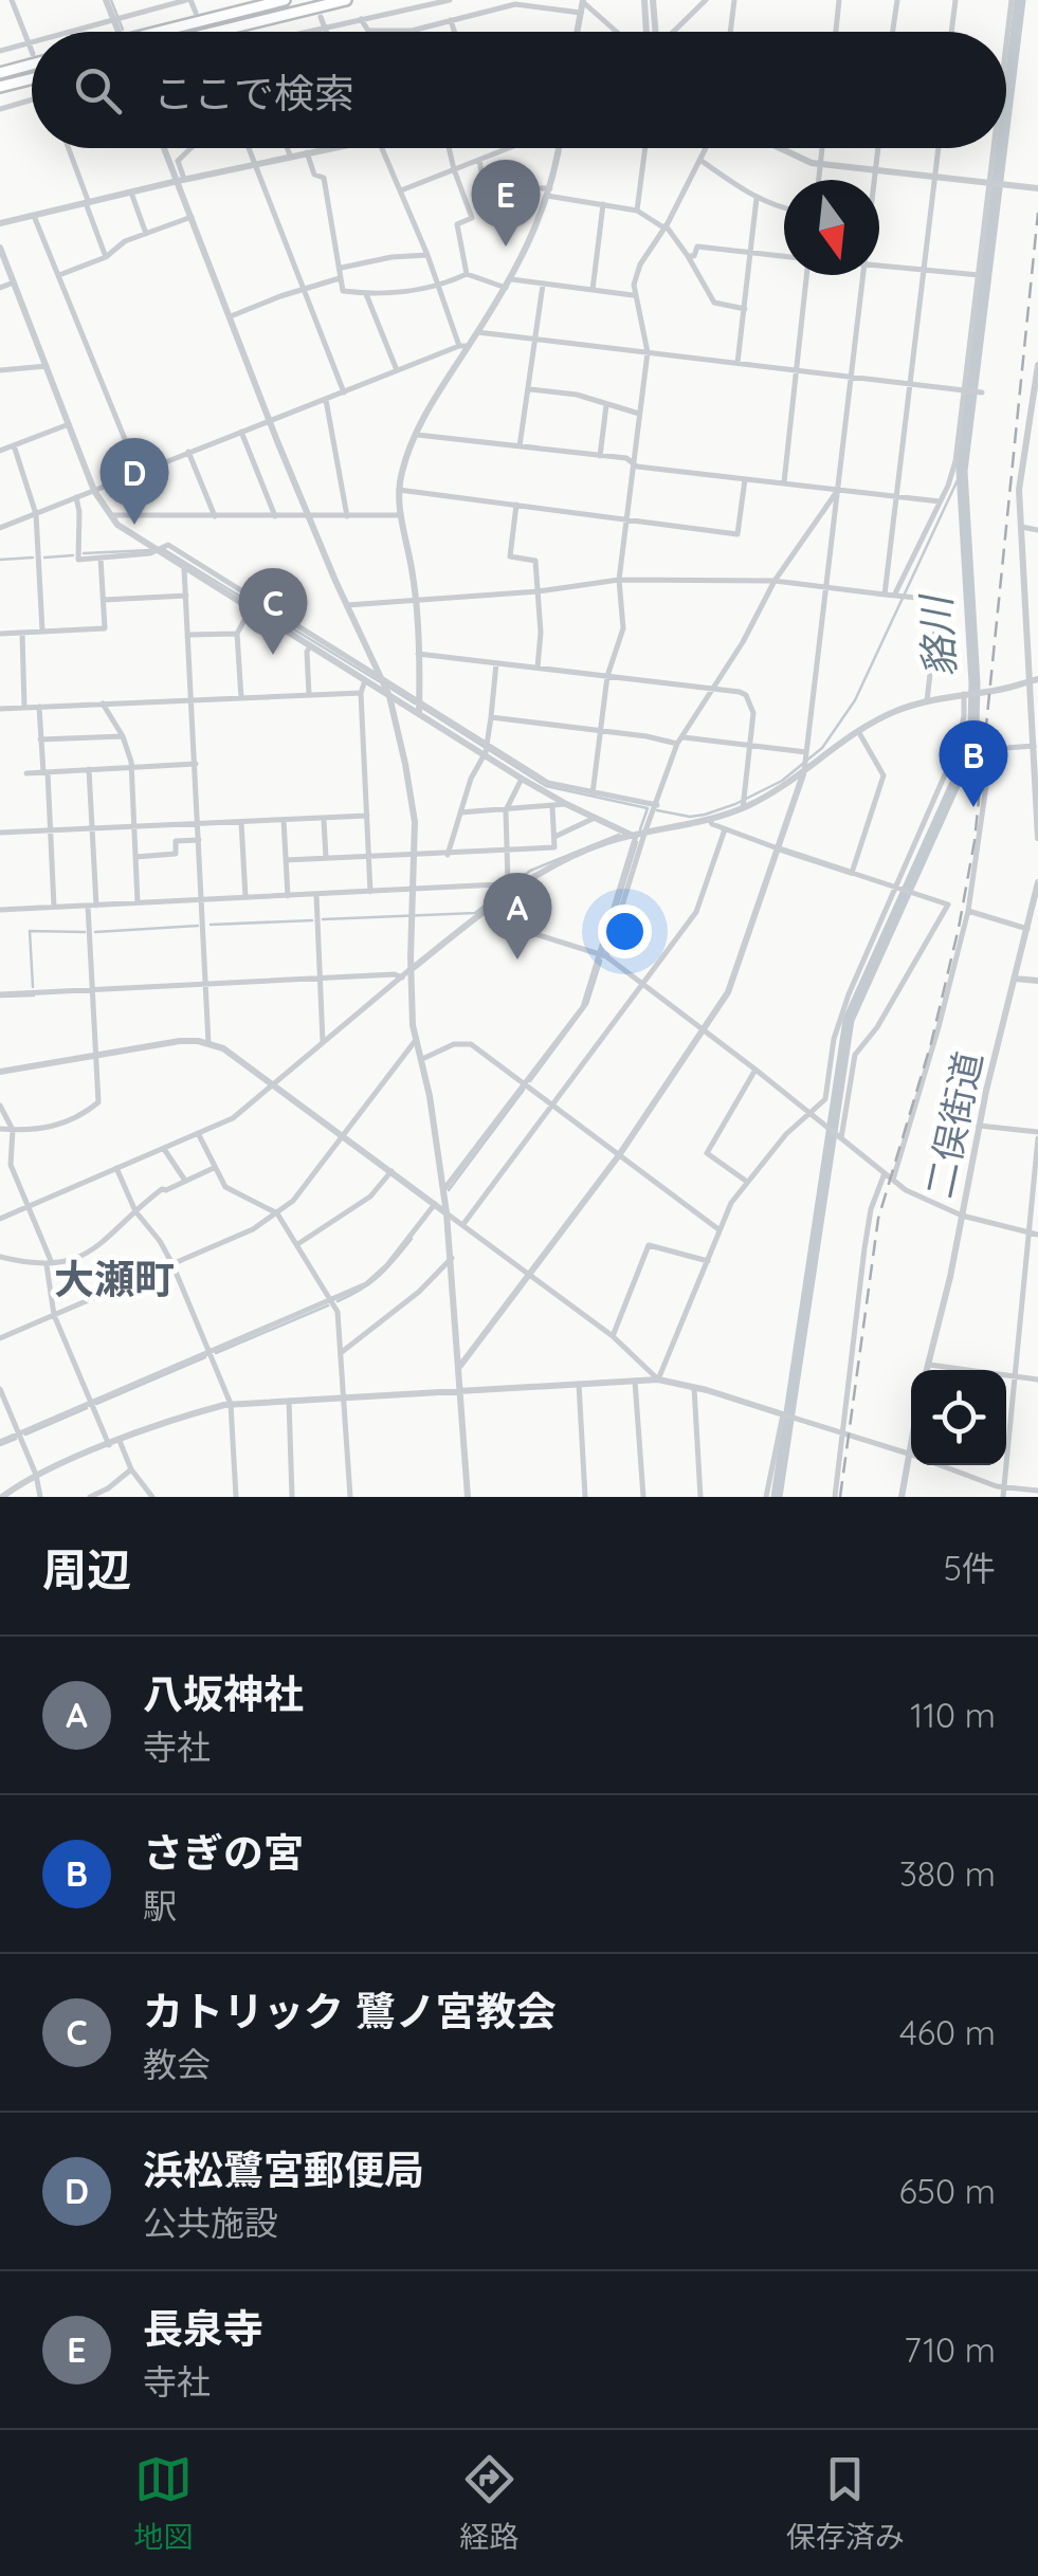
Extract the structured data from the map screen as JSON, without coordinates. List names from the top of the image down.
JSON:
{
  "streets": {
    "street": ["二俣街道"]
  },
  "districts": ["大瀬町"],
  "water": ["貉川"],
  "north": "bottom",
  "page": {
    "search": "ここで検索",
    "pins": [
      "E",
      "D",
      "C",
      "B",
      "A"
    ],
    "heading": ["周辺", "5件"],
    "list": [
      {
        "mark": "A",
        "name": "八坂神社",
        "note": "寺社",
        "value": "110 m"
      },
      {
        "mark": "B",
        "name": "さぎの宮",
        "note": "駅",
        "value": "380 m"
      },
      {
        "mark": "C",
        "name": "カトリック 鷺ノ宮教会",
        "note": "教会",
        "value": "460 m"
      },
      {
        "mark": "D",
        "name": "浜松鷺宮郵便局",
        "note": "公共施設",
        "value": "650 m"
      },
      {
        "mark": "E",
        "name": "長泉寺",
        "note": "寺社",
        "value": "710 m"
      }
    ],
    "nav": ["地図", "経路", "保存済み"]
  }
}
